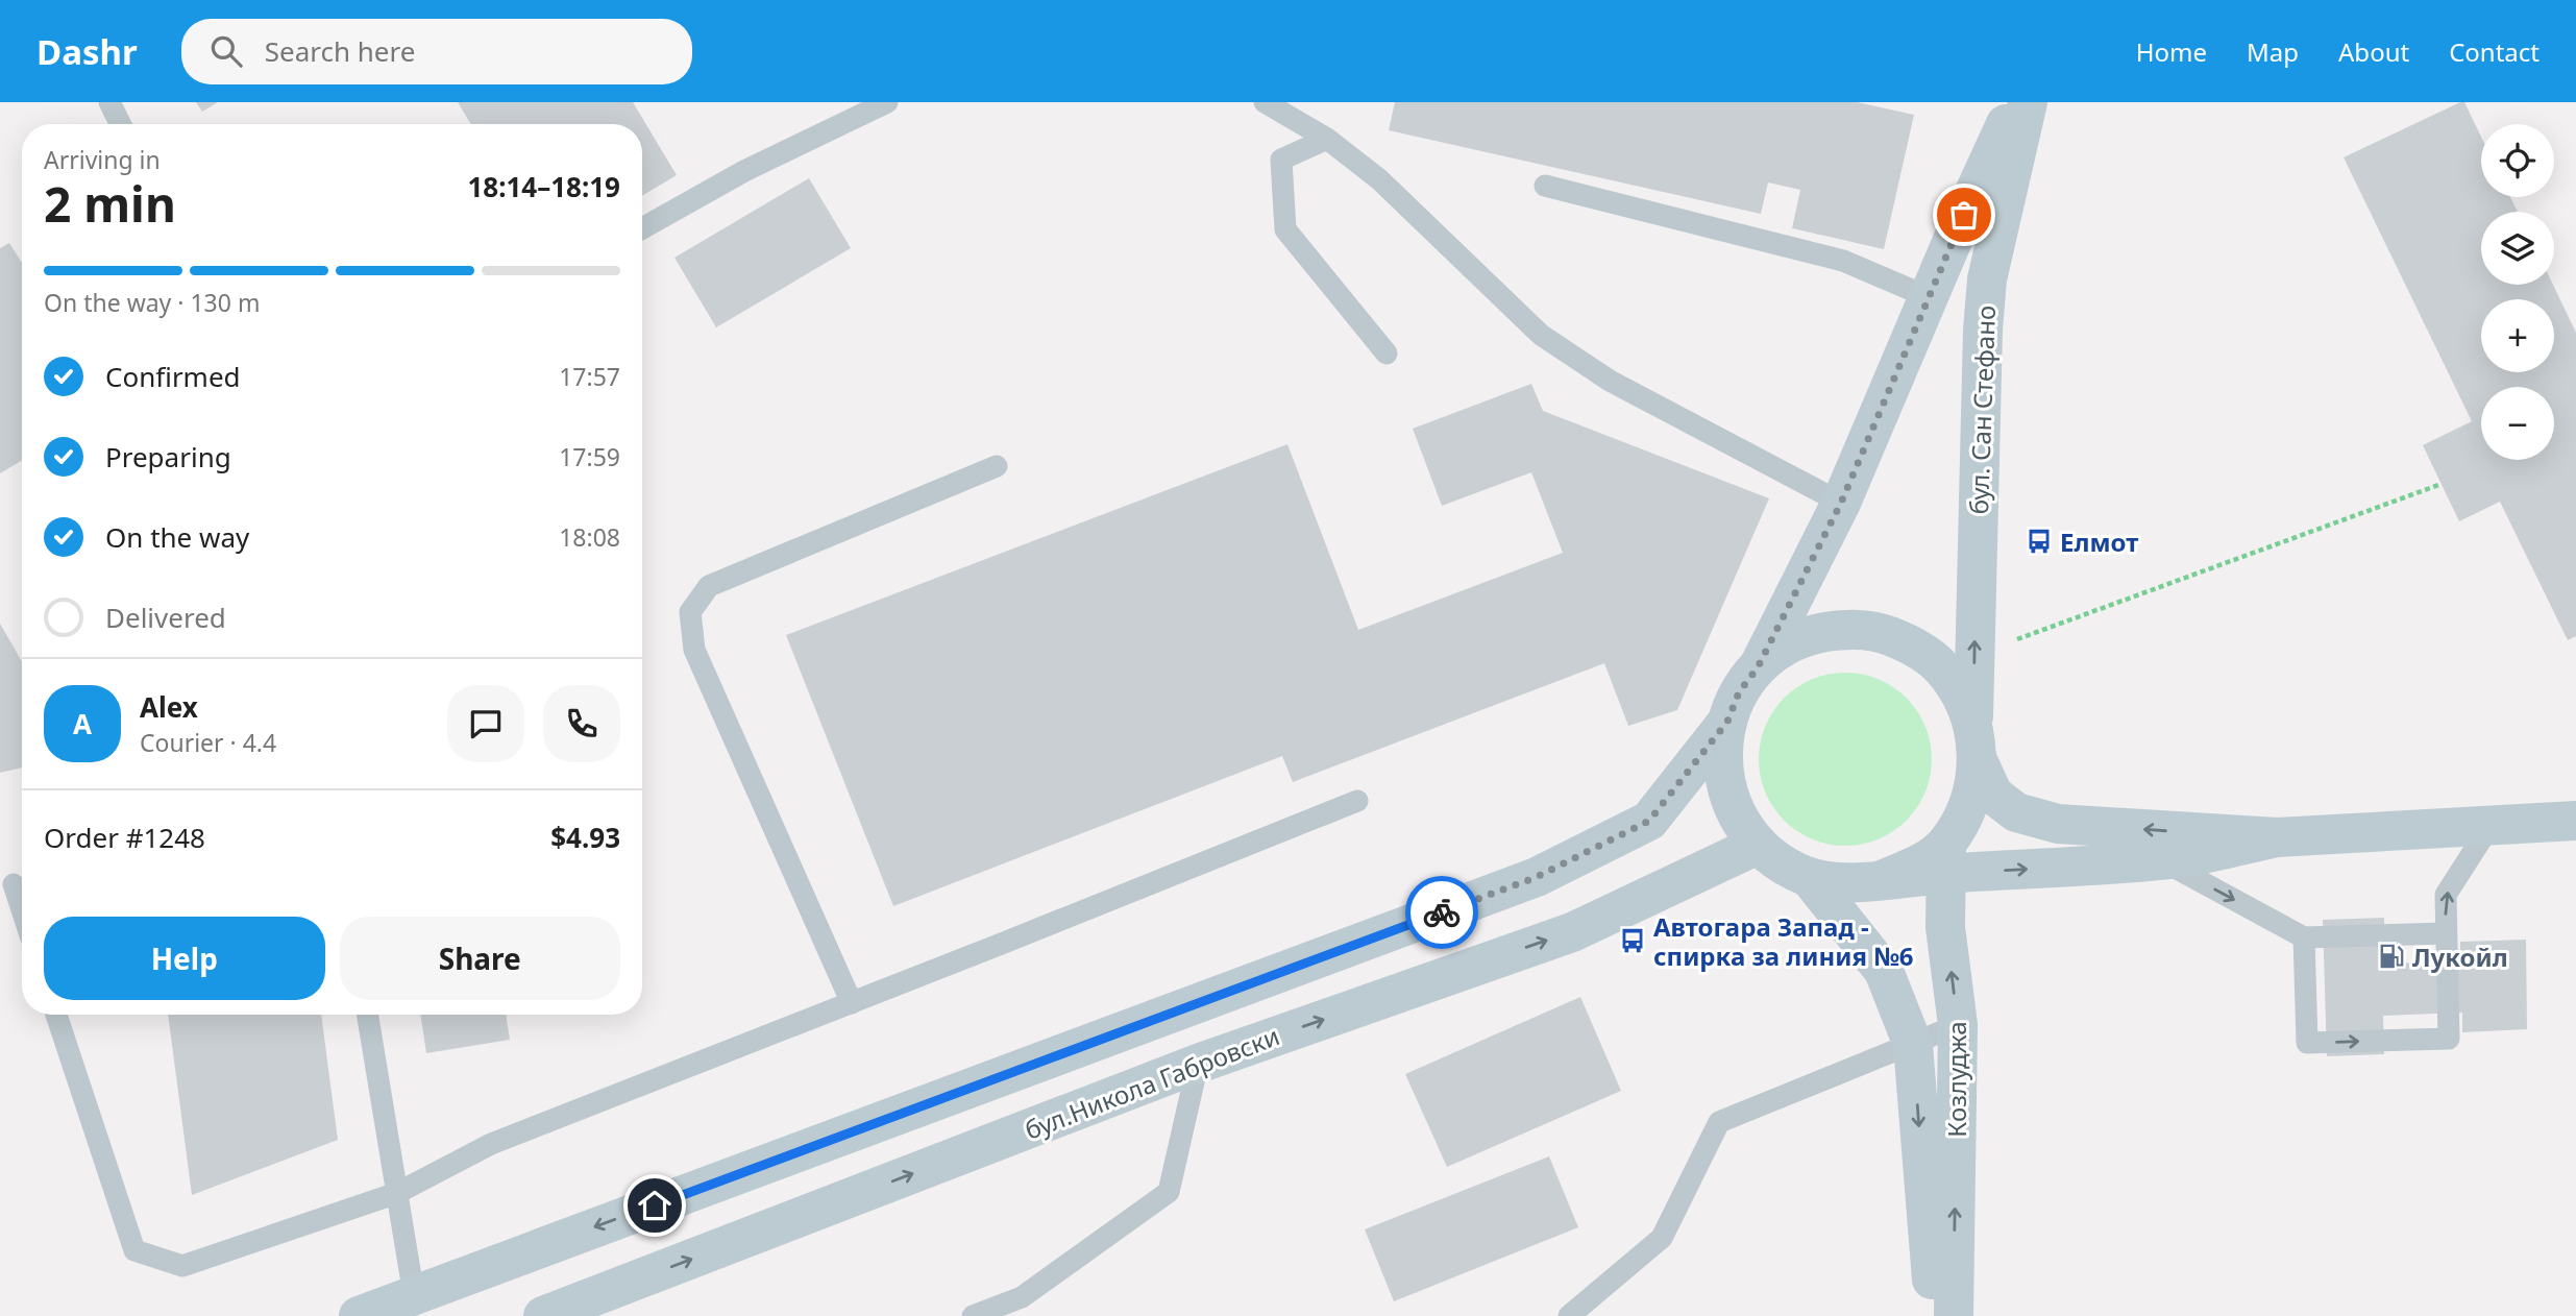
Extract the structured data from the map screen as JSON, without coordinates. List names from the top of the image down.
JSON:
{
  "streets": {
    "street": ["бул. Сан Стефано", "Козлуджа", "бул.Никола Габровски"]
  },
  "crossings": [
    ["бул. Сан Стефано", "Козлуджа"],
    ["бул. Сан Стефано", "бул.Никола Габровски"],
    ["Козлуджа", "бул.Никола Габровски"]
  ],
  "places": {
    "bus stop": ["Елмот", "Автогара Запад - спирка за линия №6"],
    "fuel station": ["Лукойл"]
  },
  "page": {
    "header": "Dashr",
    "search": "Search here",
    "nav": [
      "Home",
      "Map",
      "About",
      "Contact"
    ],
    "map_buttons": ["+", "−"],
    "heading": ["2 min", "Arriving in", "18:14–18:19"],
    "panel": [
      "Alex",
      "Courier · 4.4",
      "Order #1248",
      "$4.93"
    ],
    "bar": "On the way · 130 m",
    "list": [
      ["Confirmed", "17:57"],
      ["Preparing", "17:59"],
      ["On the way", "18:08"],
      "Delivered"
    ],
    "round": "A",
    "buttons": ["Help", "Share"]
  }
}
